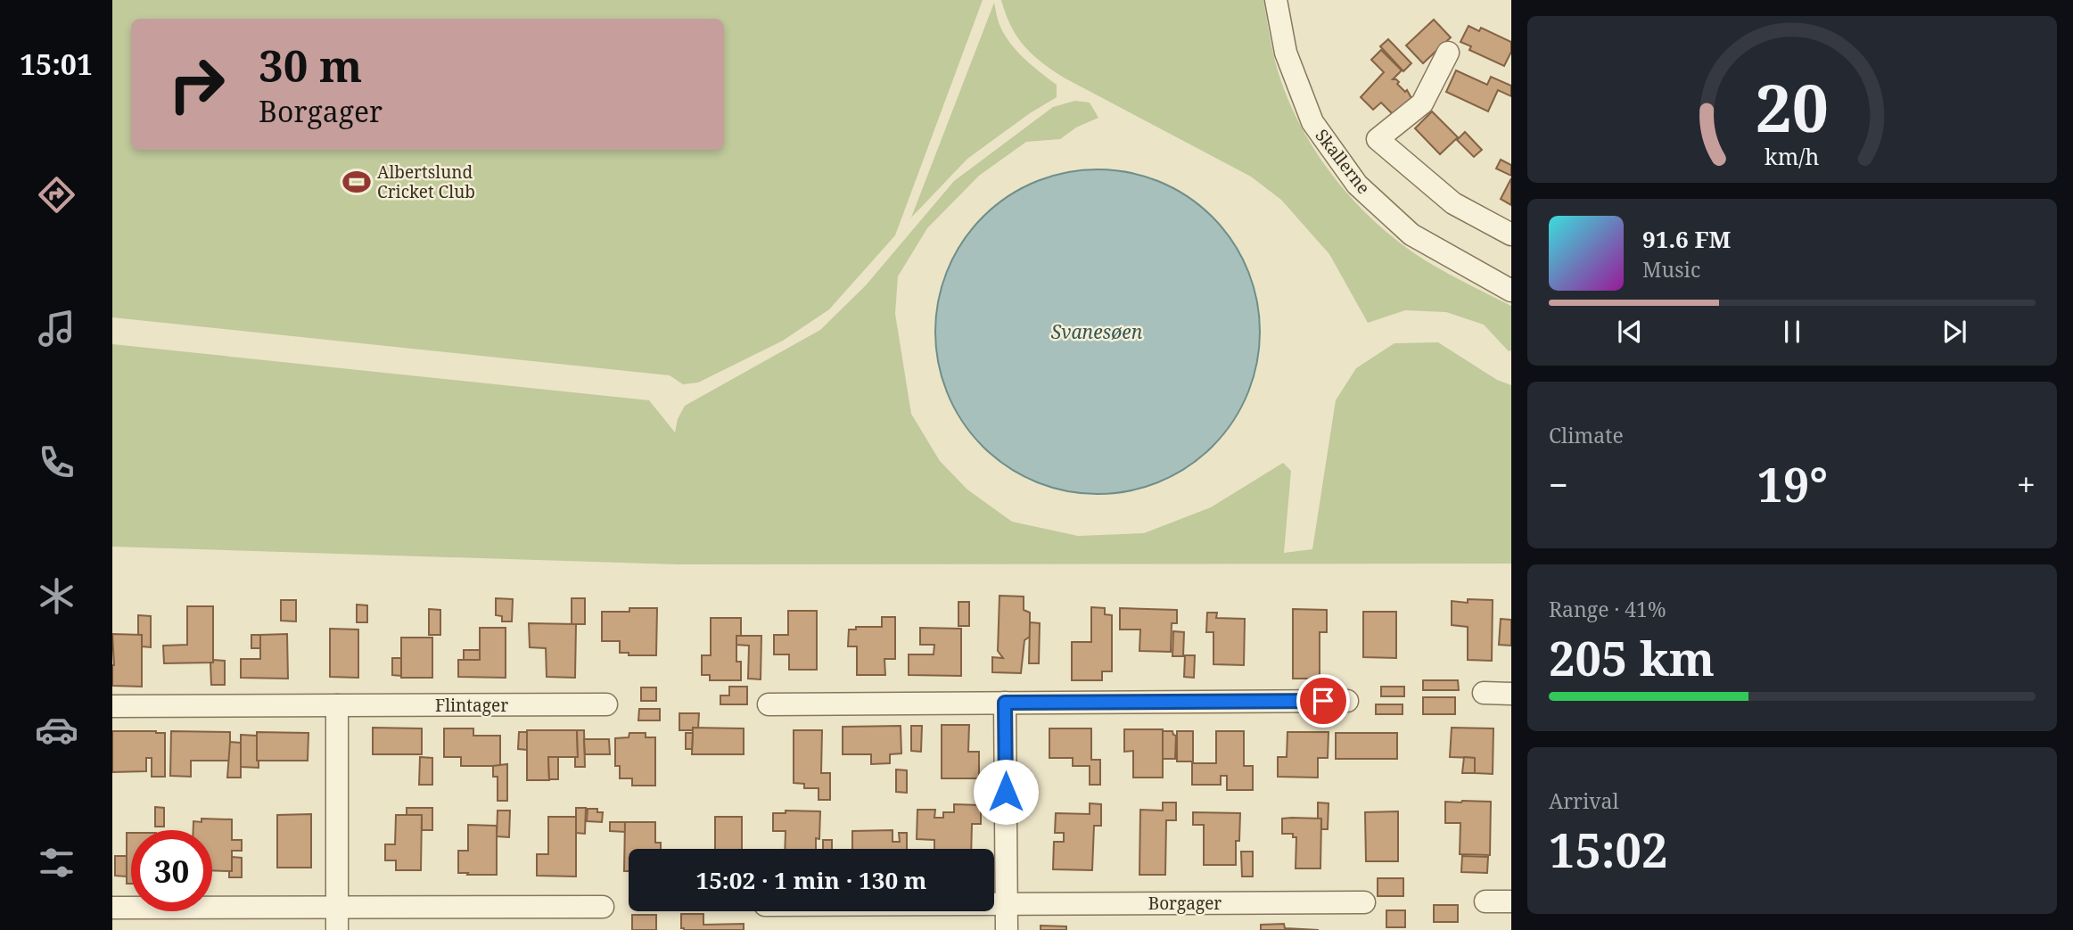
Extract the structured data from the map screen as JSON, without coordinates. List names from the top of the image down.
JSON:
{
  "streets": {
    "street": ["Skallerne", "Flintager", "Borgager"]
  },
  "water": ["Svanesøen"],
  "places": {
    "sports": ["Albertslund Cricket Club"]
  },
  "page": {
    "tabs": "15:01",
    "turn": ["30 m", "Borgager"],
    "song": ["91.6 FM", "Music"],
    "tile": [
      "Climate",
      ["Range · 41%", "205 km"],
      ["Arrival", "15:02"]
    ],
    "heat": ["−", "19°", "+"],
    "limit": "30",
    "trip": "15:02 · 1 min · 130 m",
    "gauge": ["20", "km/h"]
  }
}
